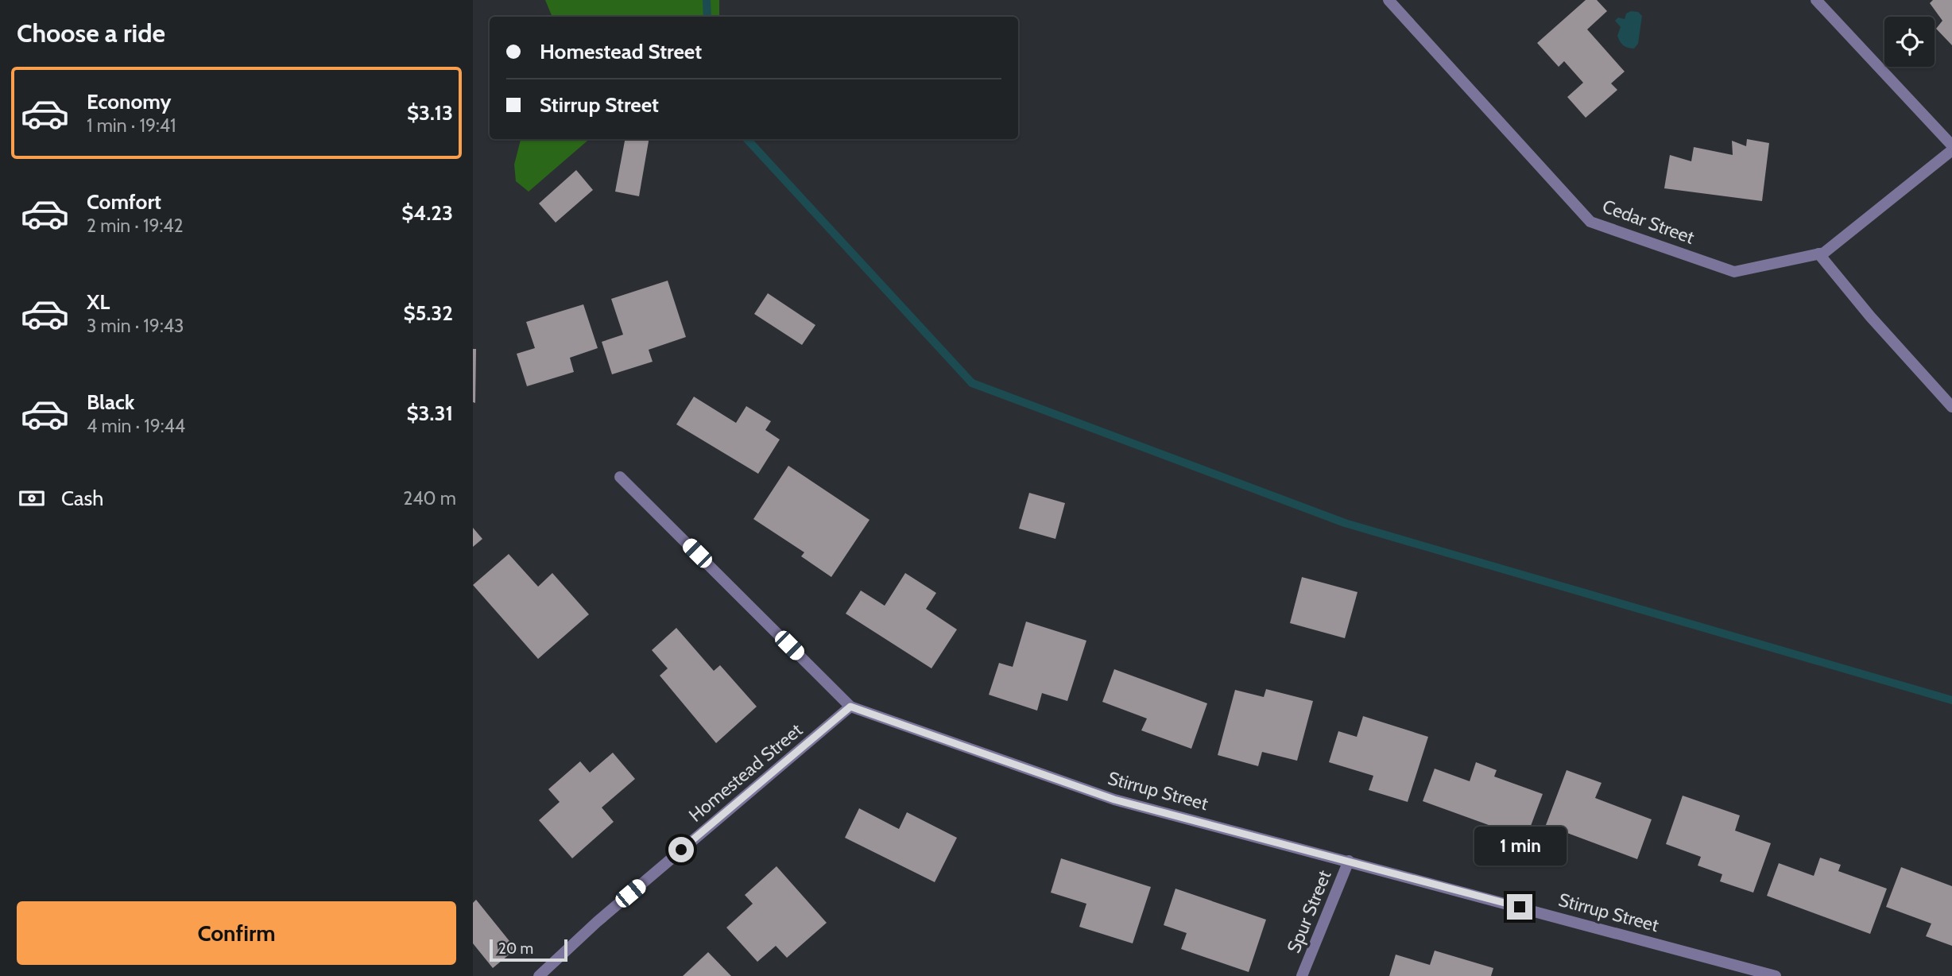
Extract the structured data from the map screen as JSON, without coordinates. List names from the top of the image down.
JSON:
{
  "streets": {
    "street": [
      "Cedar Street",
      "Homestead Street",
      "Stirrup Street",
      "Spur Street"
    ]
  },
  "crossings": [
    ["Homestead Street", "Stirrup Street"],
    ["Stirrup Street", "Spur Street"]
  ],
  "scale_bar": "20 m",
  "page": {
    "heading": "Choose a ride",
    "banner": ["Homestead Street", "Stirrup Street"],
    "list": [
      {
        "name": "Economy",
        "note": "1 min · 19:41",
        "value": "$3.13"
      },
      {
        "name": "Comfort",
        "note": "2 min · 19:42",
        "value": "$4.23"
      },
      {
        "name": "XL",
        "note": "3 min · 19:43",
        "value": "$5.32"
      },
      {
        "name": "Black",
        "note": "4 min · 19:44",
        "value": "$3.31"
      }
    ],
    "pay": ["Cash", "240 m"],
    "bubble": "1 min",
    "buttons": "Confirm",
    "scale": "20 m"
  }
}
